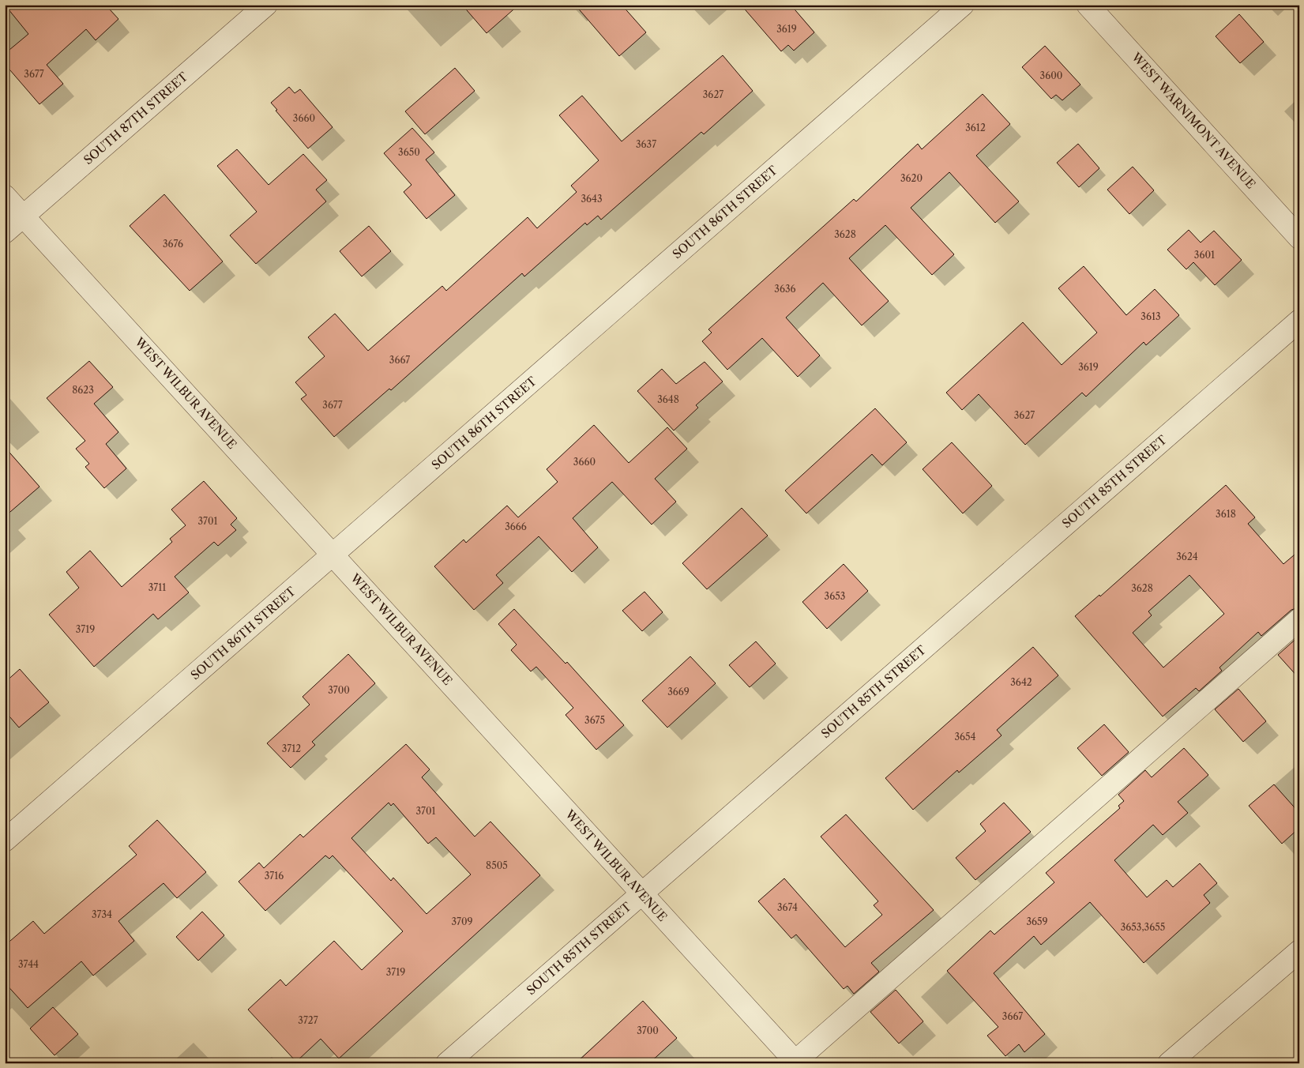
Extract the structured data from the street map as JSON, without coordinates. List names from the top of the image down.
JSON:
{
  "streets": {
    "street": [
      "SOUTH 87TH STREET",
      "WEST WARNIMONT AVENUE",
      "SOUTH 86TH STREET",
      "WEST WILBUR AVENUE",
      "SOUTH 85TH STREET"
    ]
  },
  "crossings": [
    ["SOUTH 87TH STREET", "WEST WILBUR AVENUE"],
    ["SOUTH 86TH STREET", "WEST WILBUR AVENUE"],
    ["WEST WILBUR AVENUE", "SOUTH 85TH STREET"]
  ],
  "house_numbers": [
    "3619",
    "3677",
    "3600",
    "3627",
    "3660",
    "3612",
    "3637",
    "3650",
    "3620",
    "3643",
    "3628",
    "3676",
    "3601",
    "3636",
    "3613",
    "3667",
    "3619",
    "8623",
    "3648",
    "3677",
    "3627",
    "3660",
    "3618",
    "3701",
    "3666",
    "3624",
    "3711",
    "3628",
    "3653",
    "3719",
    "3642",
    "3700",
    "3669",
    "3675",
    "3654",
    "3712",
    "3701",
    "8505",
    "3716",
    "3674",
    "3734",
    "3709",
    "3659",
    "3653,3655",
    "3744",
    "3719",
    "3667",
    "3727",
    "3700"
  ]
}
